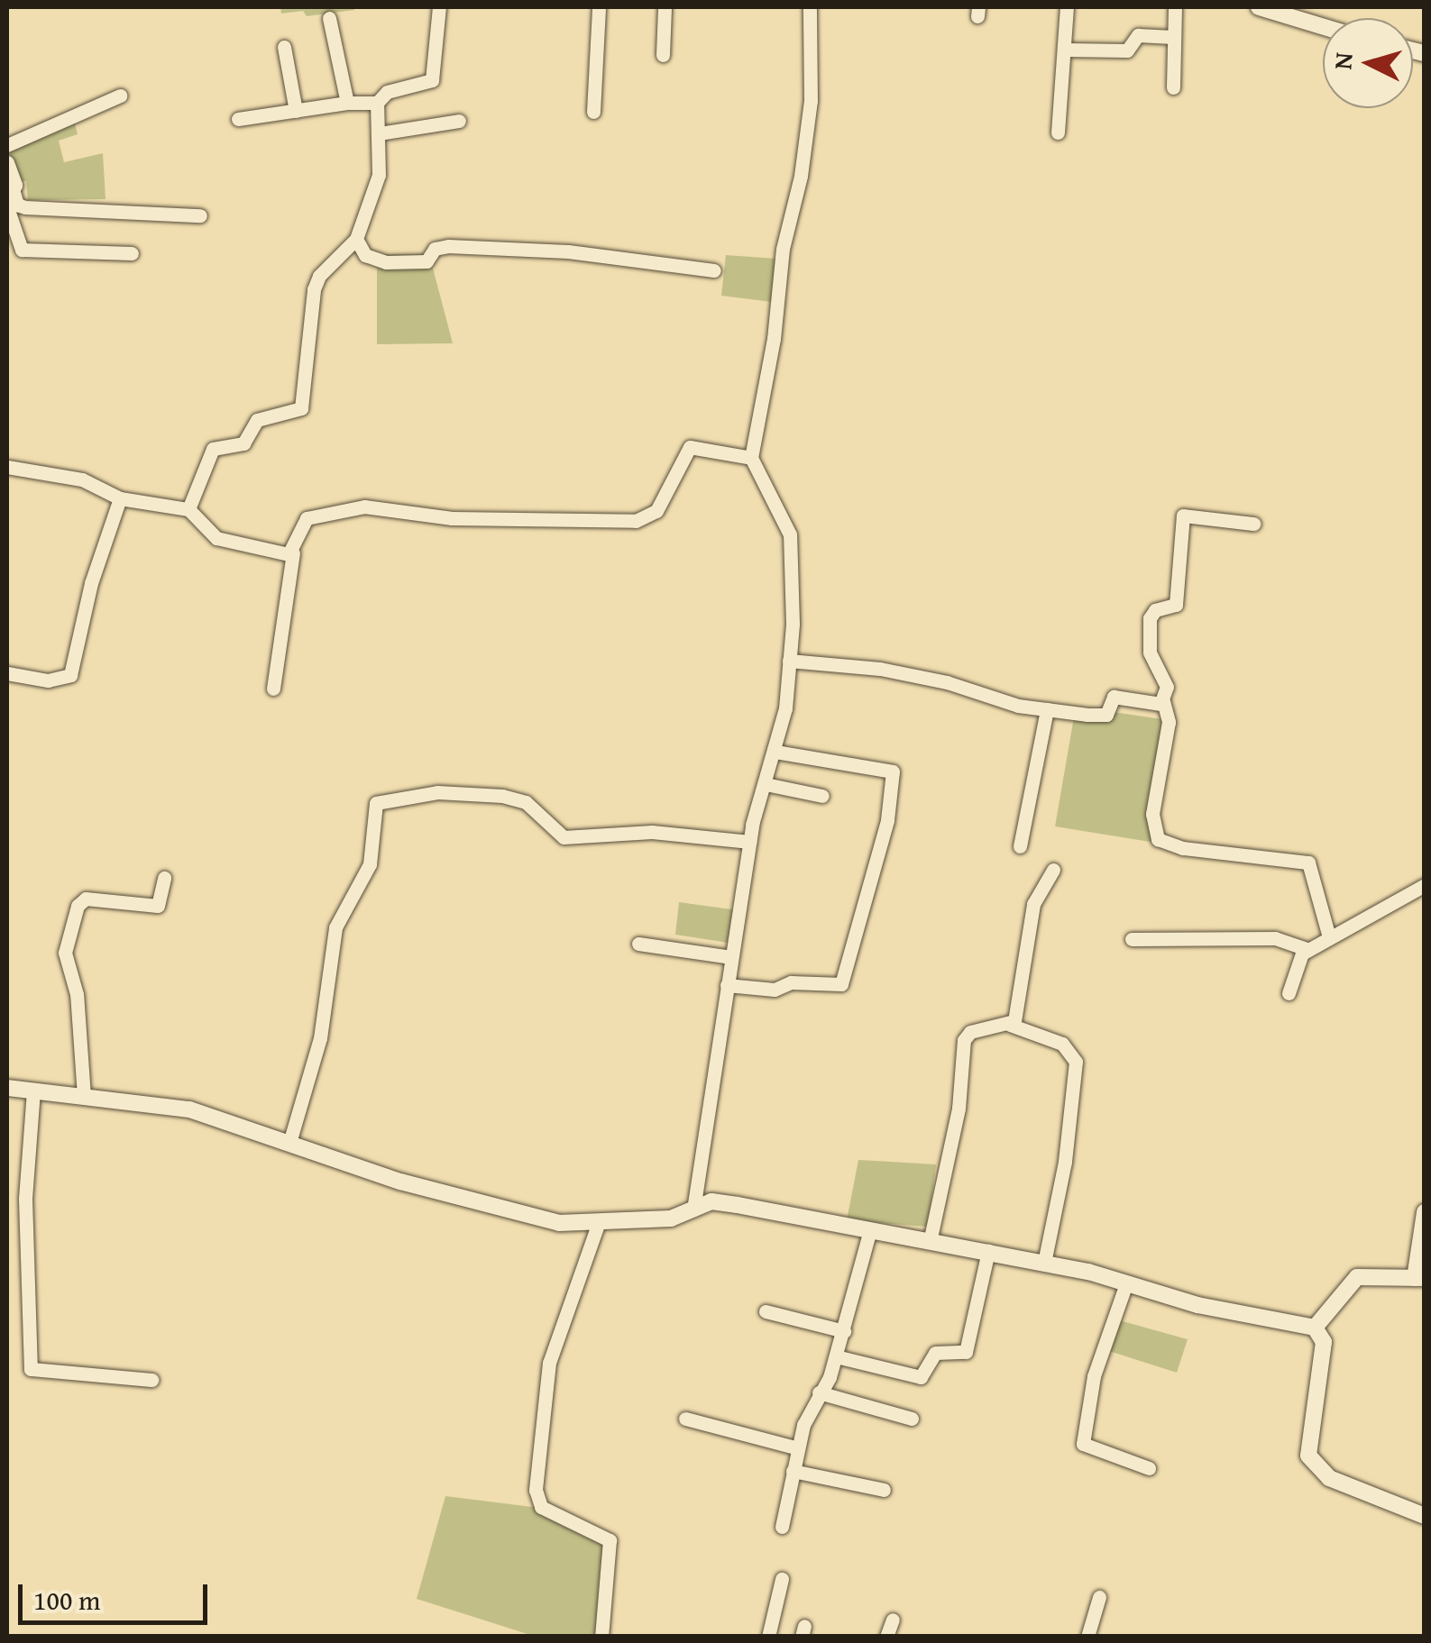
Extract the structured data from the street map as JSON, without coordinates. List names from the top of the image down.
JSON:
{
  "scale_bar": "100 m",
  "north": "left"
}
